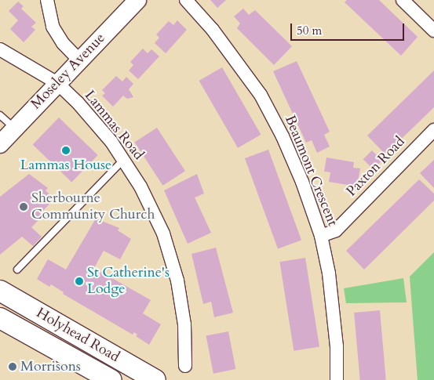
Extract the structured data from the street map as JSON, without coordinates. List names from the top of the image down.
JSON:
{
  "streets": {
    "highway": ["Holyhead Road"],
    "main road": ["Moseley Avenue"],
    "street": ["Lammas Road", "Paxton Road", "Beaumont Crescent"]
  },
  "crossings": [
    ["Moseley Avenue", "Lammas Road"],
    ["Paxton Road", "Beaumont Crescent"]
  ],
  "places": [
    "Lammas House",
    "Sherbourne Community Church",
    "St Catherine's Lodge",
    "Morrisons"
  ],
  "scale_bar": "50 m"
}
